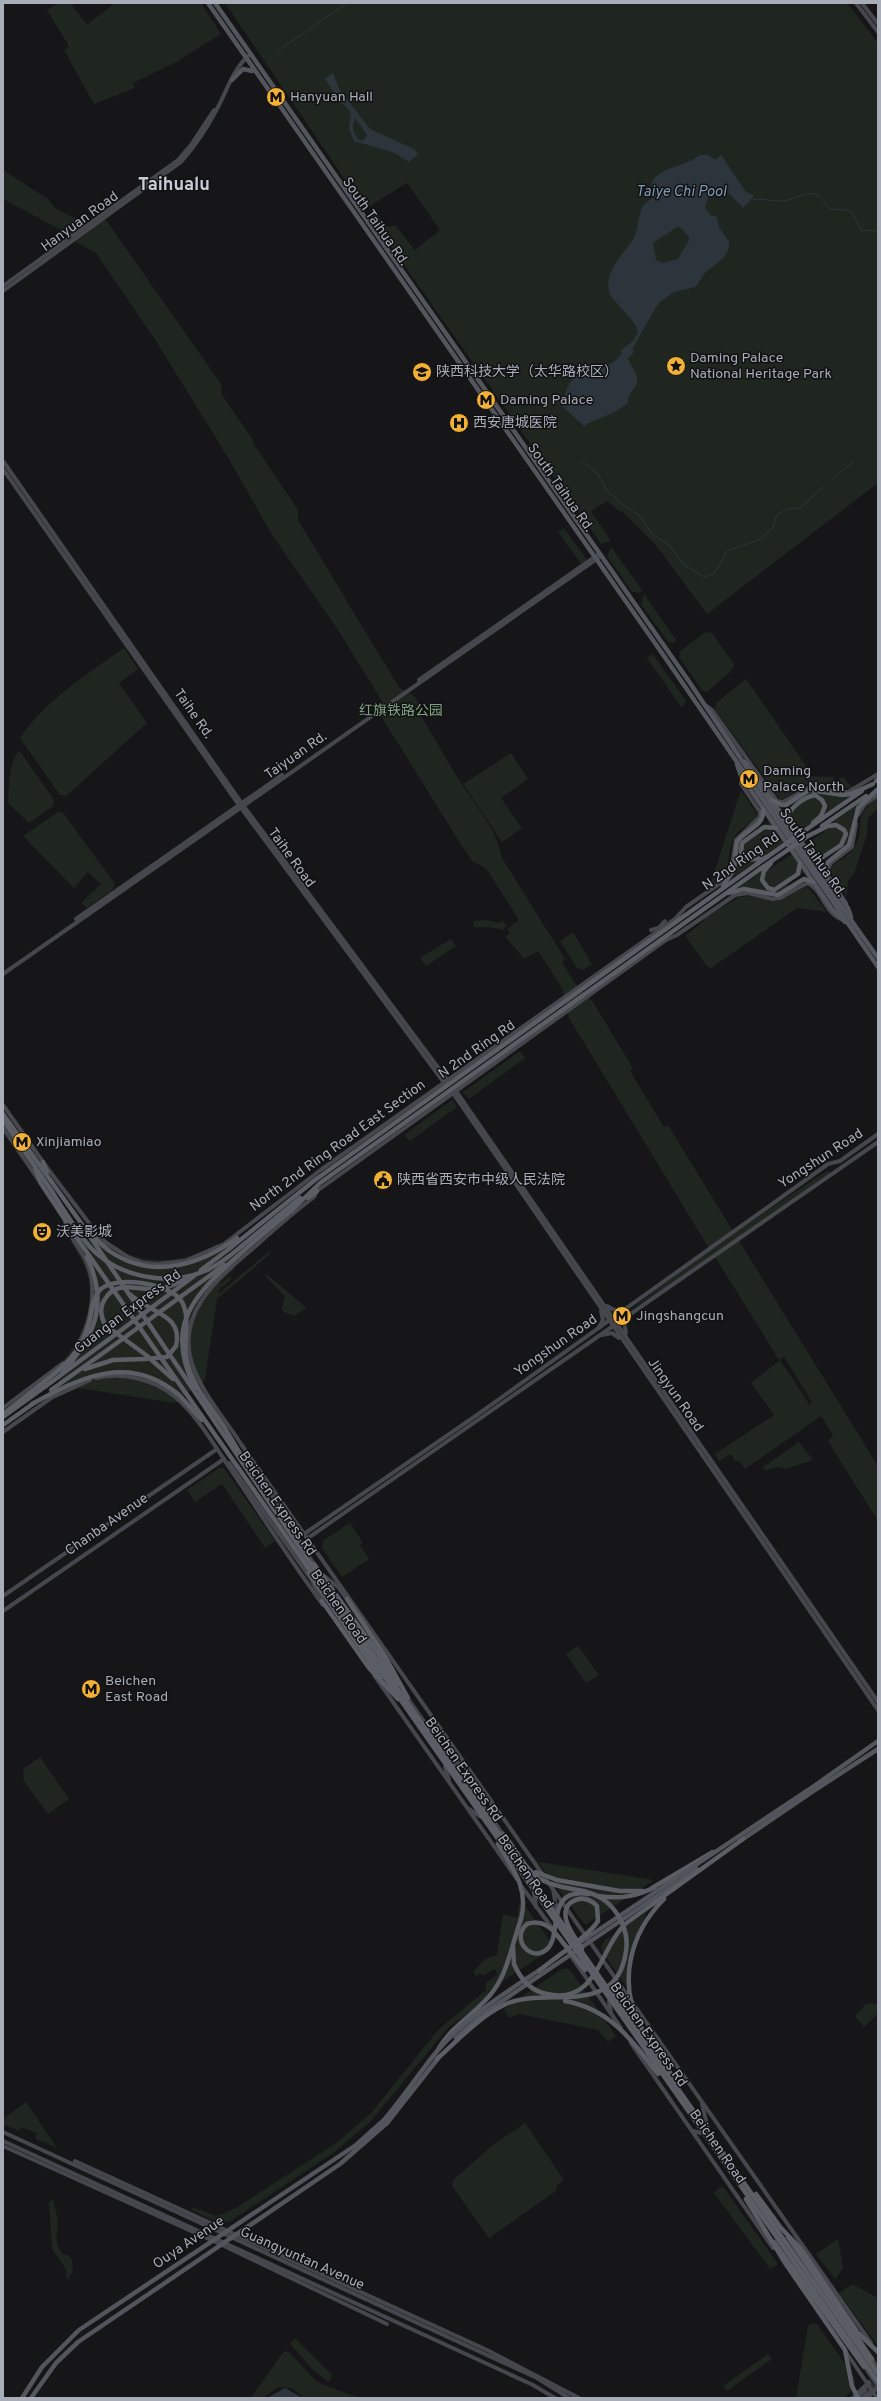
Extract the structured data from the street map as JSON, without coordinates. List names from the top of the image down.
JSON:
{
  "streets": {
    "highway": ["N 2nd Ring Rd", "Guangan Express Rd", "Beichen Express Rd"],
    "main road": [
      "Hanyuan Road",
      "South Taihua Rd.",
      "Taihe Rd.",
      "Taiyuan Rd.",
      "Taihe Road",
      "North 2nd Ring Road East Section",
      "Yongshun Road",
      "Jingyun Road",
      "Chanba Avenue",
      "Beichen Road",
      "Ouya Avenue",
      "Guangyuntan Avenue"
    ]
  },
  "crossings": [
    ["Hanyuan Road", "South Taihua Rd."],
    ["South Taihua Rd.", "Taiyuan Rd."],
    ["Taihe Rd.", "Taiyuan Rd."],
    ["Taihe Rd.", "Taihe Road"],
    ["Taiyuan Rd.", "Taihe Road"],
    ["Taihe Road", "N 2nd Ring Rd"],
    ["Taihe Road", "North 2nd Ring Road East Section"],
    ["N 2nd Ring Rd", "North 2nd Ring Road East Section"],
    ["N 2nd Ring Rd", "Guangan Express Rd"],
    ["N 2nd Ring Rd", "Beichen Express Rd"],
    ["North 2nd Ring Road East Section", "Jingyun Road"],
    ["North 2nd Ring Road East Section", "Beichen Road"],
    ["Yongshun Road", "Jingyun Road"],
    ["Yongshun Road", "Beichen Road"],
    ["Chanba Avenue", "Beichen Road"],
    ["Ouya Avenue", "Guangyuntan Avenue"]
  ],
  "districts": ["Taihualu"],
  "water": ["Taiye Chi Pool"],
  "parks": ["红旗铁路公园"],
  "places": {
    "metro station": [
      "Hanyuan Hall",
      "Daming Palace",
      "Daming Palace North",
      "Xinjiamiao",
      "Jingshangcun",
      "Beichen East Road"
    ],
    "place": ["Daming Palace National Heritage Park"],
    "school or university": ["陕西科技大学（太华路校区）"],
    "hospital": ["西安唐城医院"],
    "public building": ["陕西省西安市中级人民法院"],
    "theatre": ["沃美影城"]
  }
}
